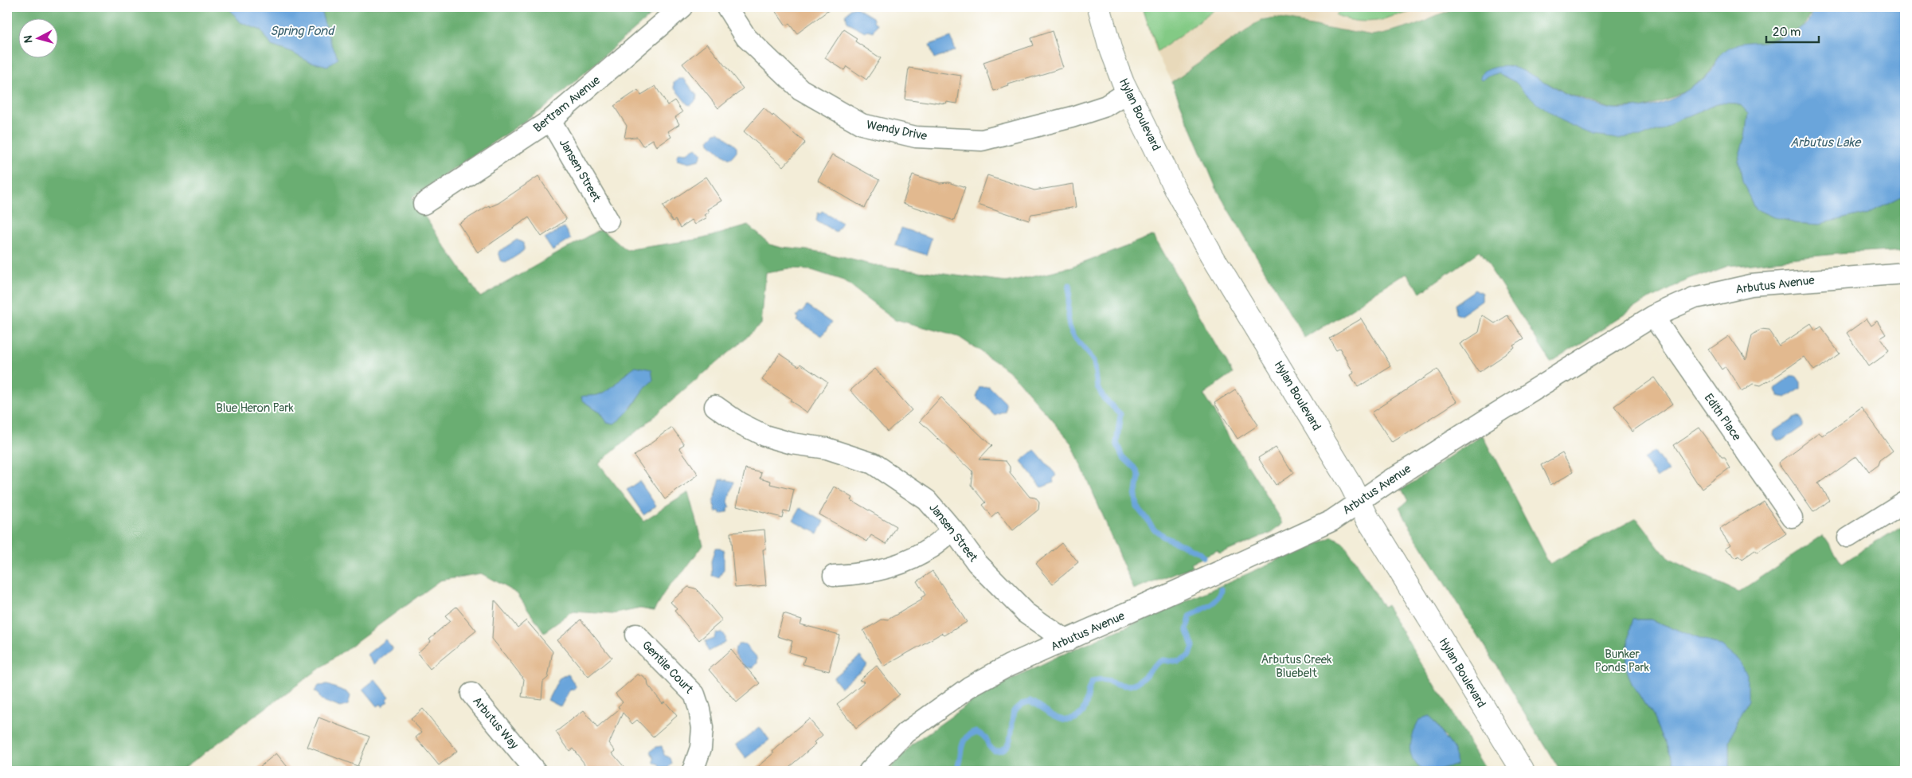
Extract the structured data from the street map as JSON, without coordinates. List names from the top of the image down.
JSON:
{
  "streets": {
    "main road": ["Hylan Boulevard"],
    "street": [
      "Bertram Avenue",
      "Wendy Drive",
      "Jansen Street",
      "Arbutus Avenue",
      "Edith Place",
      "Gentile Court",
      "Arbutus Way"
    ]
  },
  "crossings": [
    ["Bertram Avenue", "Jansen Street"],
    ["Hylan Boulevard", "Wendy Drive"],
    ["Hylan Boulevard", "Arbutus Avenue"],
    ["Jansen Street", "Arbutus Avenue"],
    ["Arbutus Avenue", "Edith Place"]
  ],
  "water": ["Spring Pond", "Arbutus Lake"],
  "parks": ["Blue Heron Park", "Bunker Ponds Park", "Arbutus Creek Bluebelt"],
  "scale_bar": "20 m",
  "north": "left"
}
